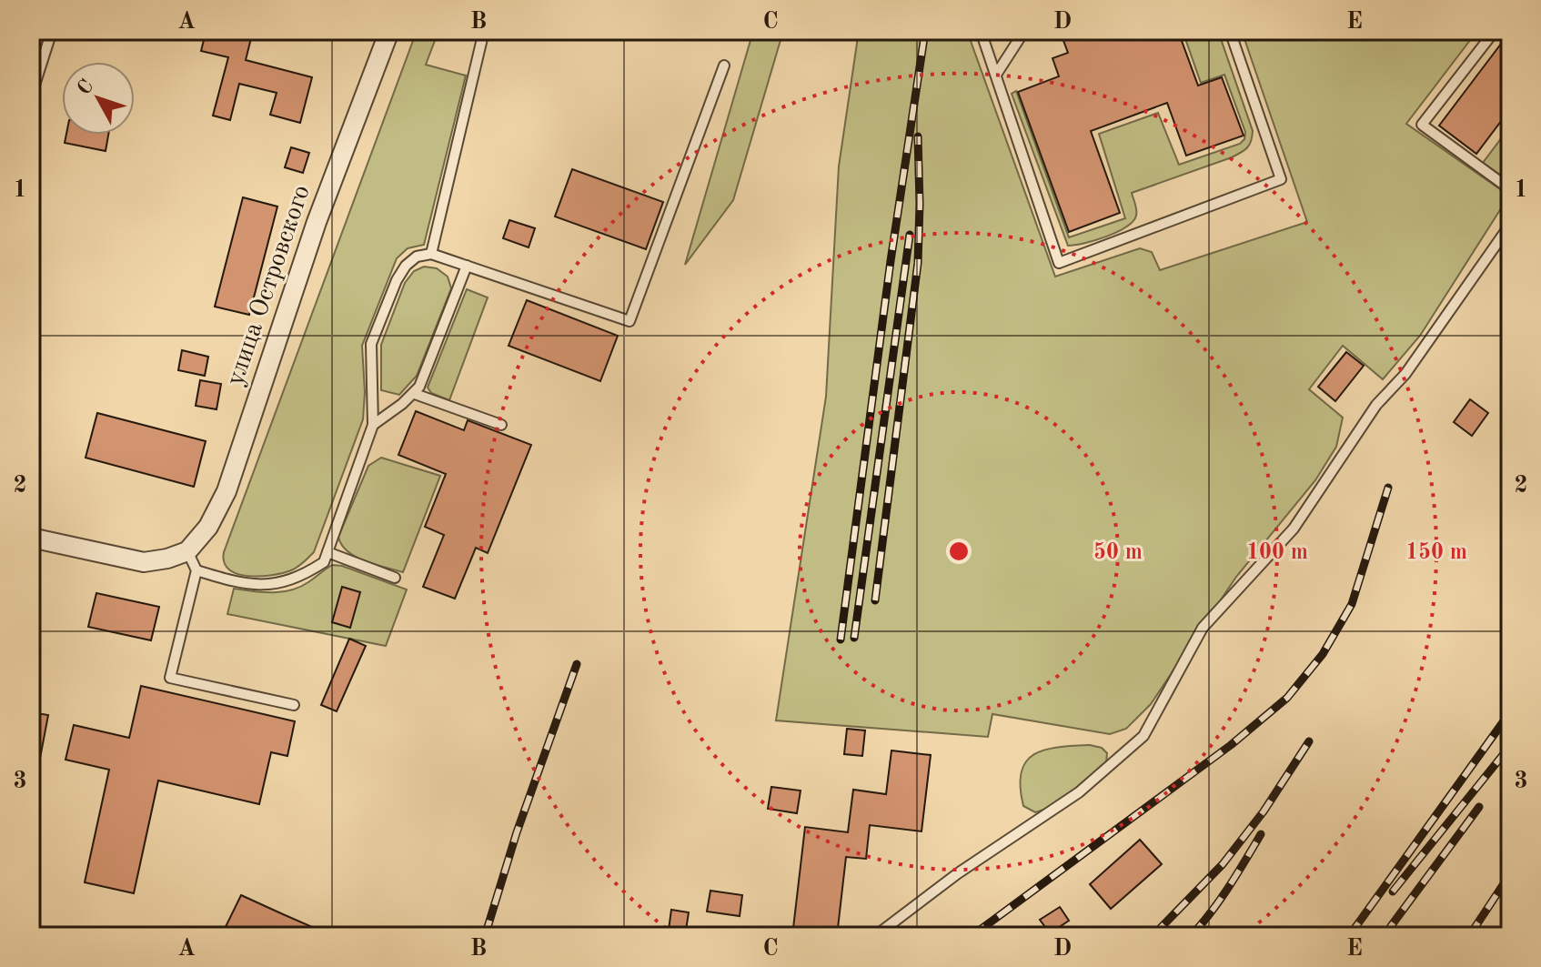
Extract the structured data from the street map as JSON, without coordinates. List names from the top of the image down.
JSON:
{
  "streets": {
    "street": ["улица Островского"]
  },
  "north": "top left",
  "grid": {
    "columns": [
      "A",
      "B",
      "C",
      "D",
      "E"
    ],
    "rows": ["1", "2", "3"]
  },
  "rings": ["50 m", "100 m", "150 m"]
}
